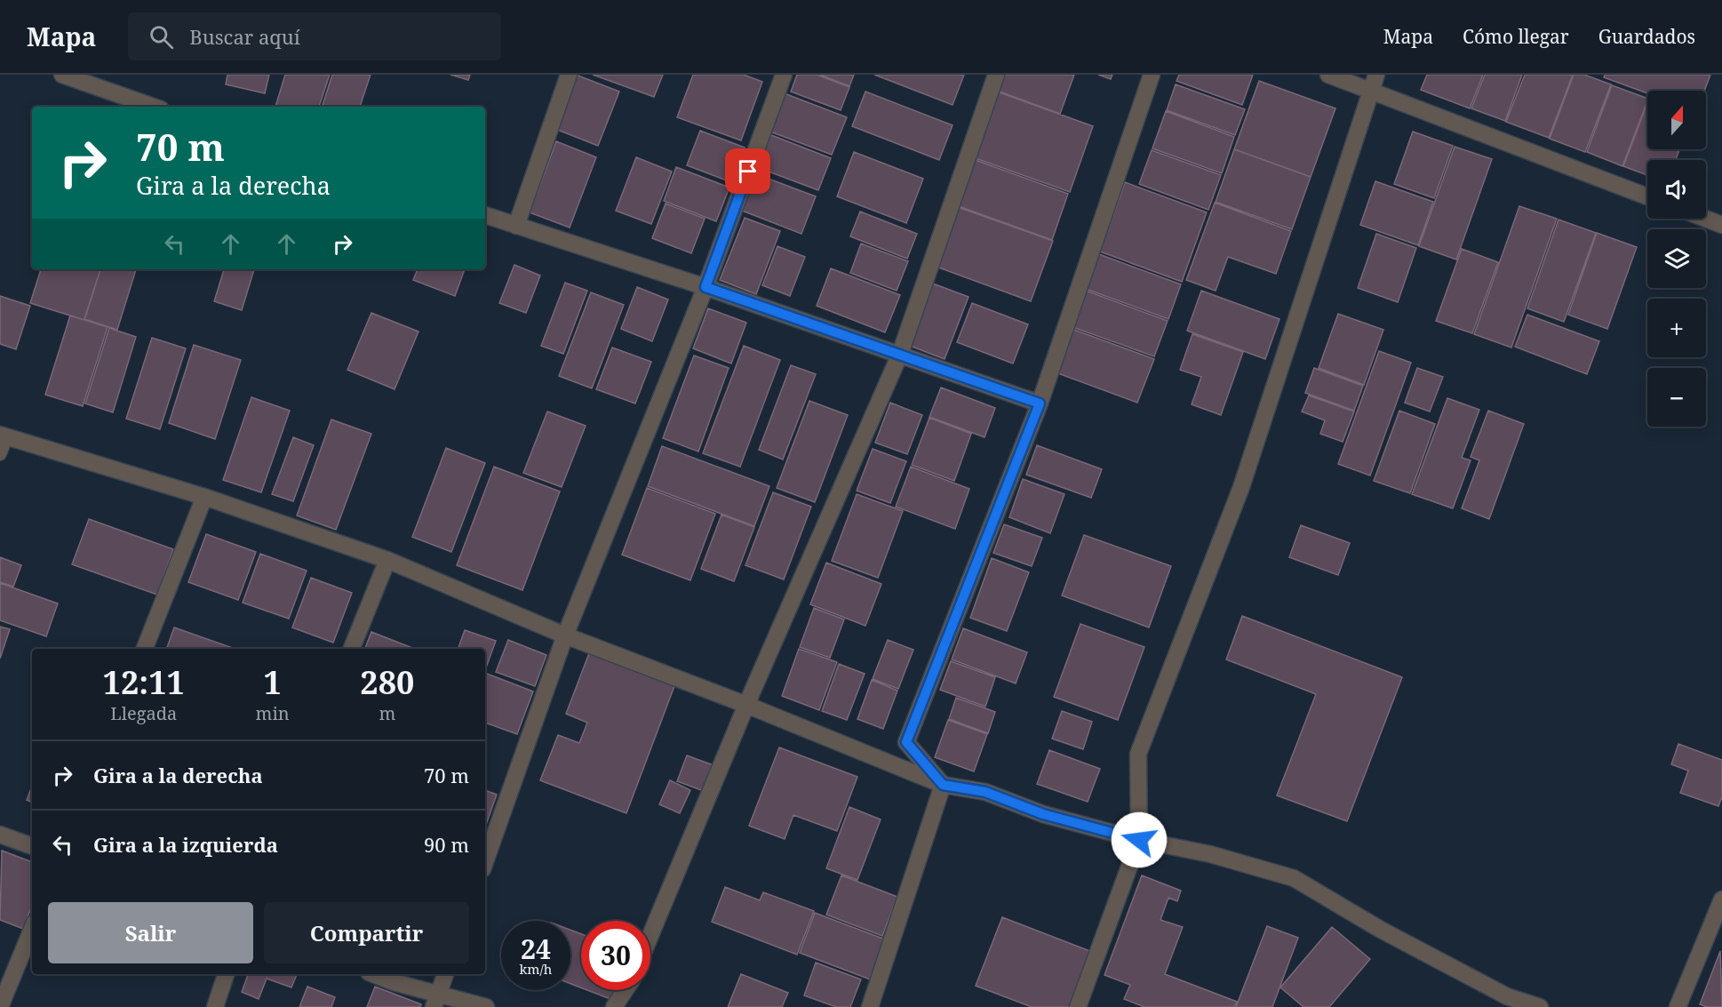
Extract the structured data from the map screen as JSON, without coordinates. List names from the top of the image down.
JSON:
{
  "north": "top",
  "page": {
    "header": "Mapa",
    "search": "Buscar aquí",
    "nav": ["Mapa", "Cómo llegar", "Guardados"],
    "map_buttons": ["+", "−"],
    "turn": ["70 m", "Gira a la derecha"],
    "eta": [
      "12:11",
      "Llegada",
      "1",
      "min",
      "280",
      "m"
    ],
    "list": [
      {
        "name": "Gira a la derecha",
        "value": "70 m"
      },
      {
        "name": "Gira a la izquierda",
        "value": "90 m"
      }
    ],
    "buttons": ["Salir", "Compartir"],
    "speed": "24 km/h",
    "limit": "30"
  }
}
